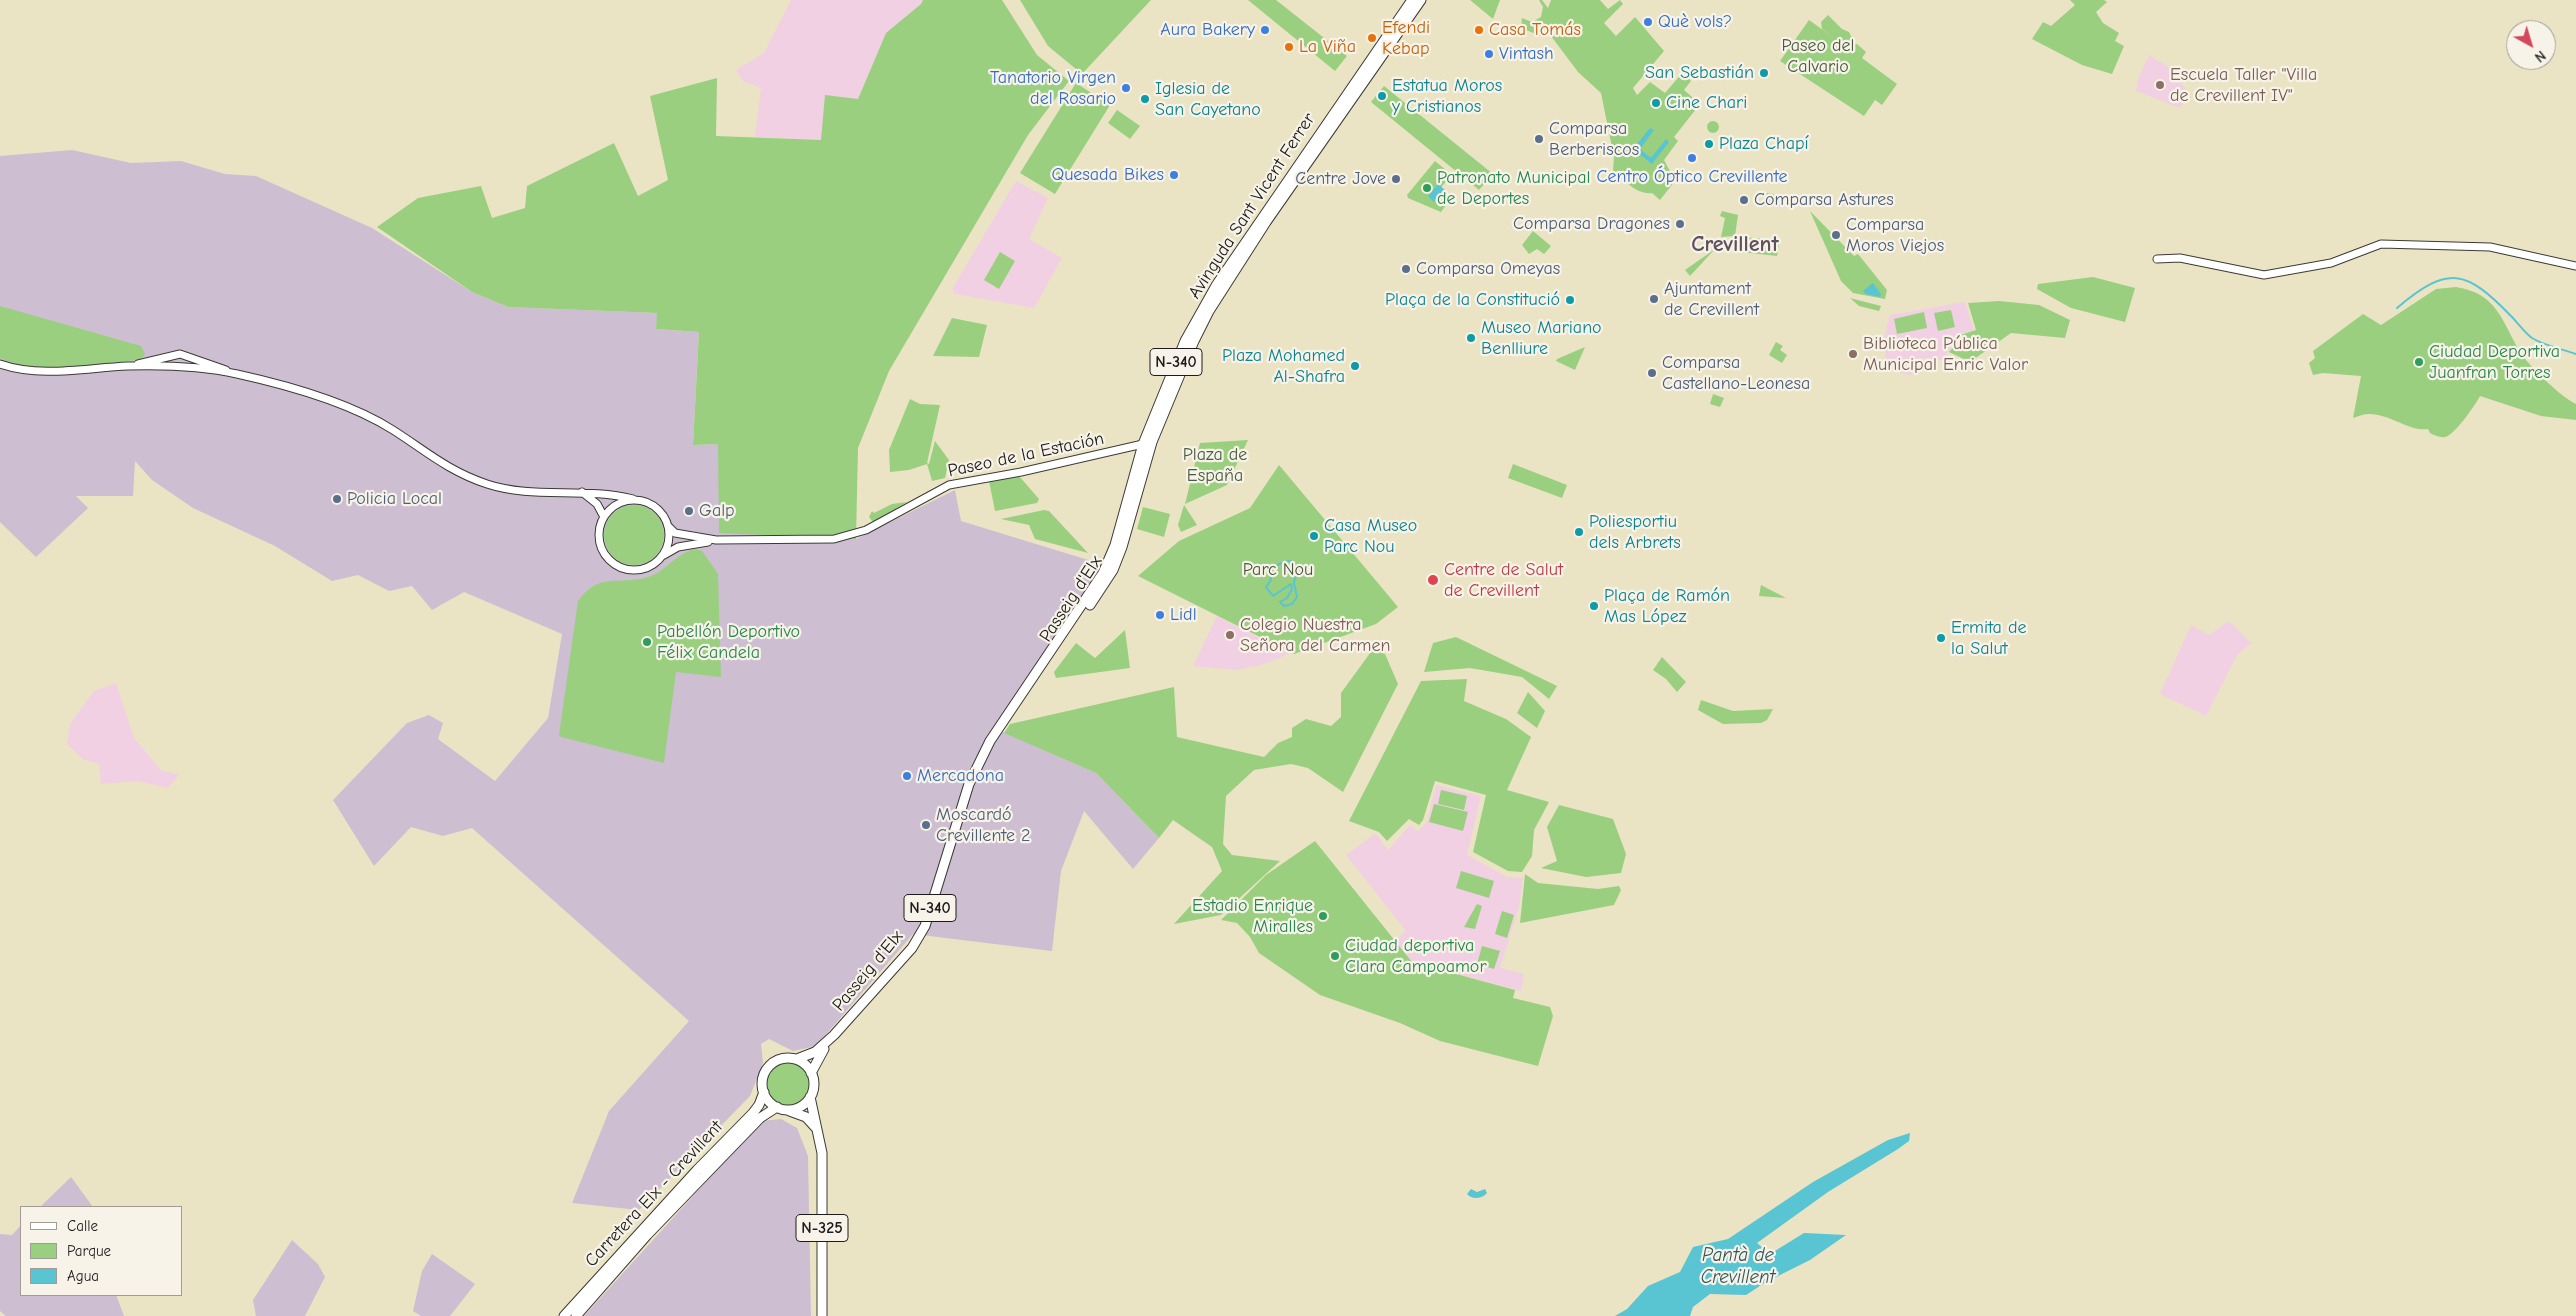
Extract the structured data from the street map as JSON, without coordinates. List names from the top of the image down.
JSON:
{
  "streets": {
    "highway": [
      "Avinguda Sant Vicent Ferrer",
      "N-340",
      "Passeig d'Elx",
      "Carretera Elx - Crevillent",
      "N-325"
    ],
    "street": ["Paseo de la Estación"]
  },
  "crossings": [
    ["Avinguda Sant Vicent Ferrer", "Paseo de la Estación"],
    ["Avinguda Sant Vicent Ferrer", "Passeig d'Elx"],
    ["N-340", "Passeig d'Elx"],
    ["N-340", "Carretera Elx - Crevillent"],
    ["N-340", "N-325"],
    ["Paseo de la Estación", "Passeig d'Elx"],
    ["Carretera Elx - Crevillent", "N-325"]
  ],
  "districts": ["Crevillent"],
  "water": ["Pantà de Crevillent"],
  "parks": ["Paseo del Calvario", "Plaza de España", "Parc Nou"],
  "places": [
    "Què vols?",
    "Aura Bakery",
    "Casa Tomás",
    "Efendi Kebap",
    "La Viña",
    "Vintash",
    "San Sebastián",
    "Escuela Taller \"Villa de Crevillent IV\"",
    "Tanatorio Virgen del Rosario",
    "Estatua Moros y Cristianos",
    "Iglesia de San Cayetano",
    "Cine Chari",
    "Comparsa Berberiscos",
    "Plaza Chapí",
    "Centro Óptico Crevillente",
    "Quesada Bikes",
    "Centre Jove",
    "Patronato Municipal de Deportes",
    "Comparsa Astures",
    "Comparsa Dragones",
    "Comparsa Moros Viejos",
    "Comparsa Omeyas",
    "Ajuntament de Crevillent",
    "Plaça de la Constitució",
    "Museo Mariano Benlliure",
    "Biblioteca Pública Municipal Enric Valor",
    "Ciudad Deportiva Juanfran Torres",
    "Plaza Mohamed Al-Shafra",
    "Comparsa Castellano-Leonesa",
    "Policia Local",
    "Galp",
    "Poliesportiu dels Arbrets",
    "Casa Museo Parc Nou",
    "Centre de Salut de Crevillent",
    "Plaça de Ramón Mas López",
    "Lidl",
    "Colegio Nuestra Señora del Carmen",
    "Ermita de la Salut",
    "Pabellón Deportivo Félix Candela",
    "Mercadona",
    "Moscardó Crevillente 2",
    "Estadio Enrique Miralles",
    "Ciudad deportiva Clara Campoamor"
  ],
  "legend": ["Calle", "Parque", "Agua"],
  "north": "bottom right"
}
